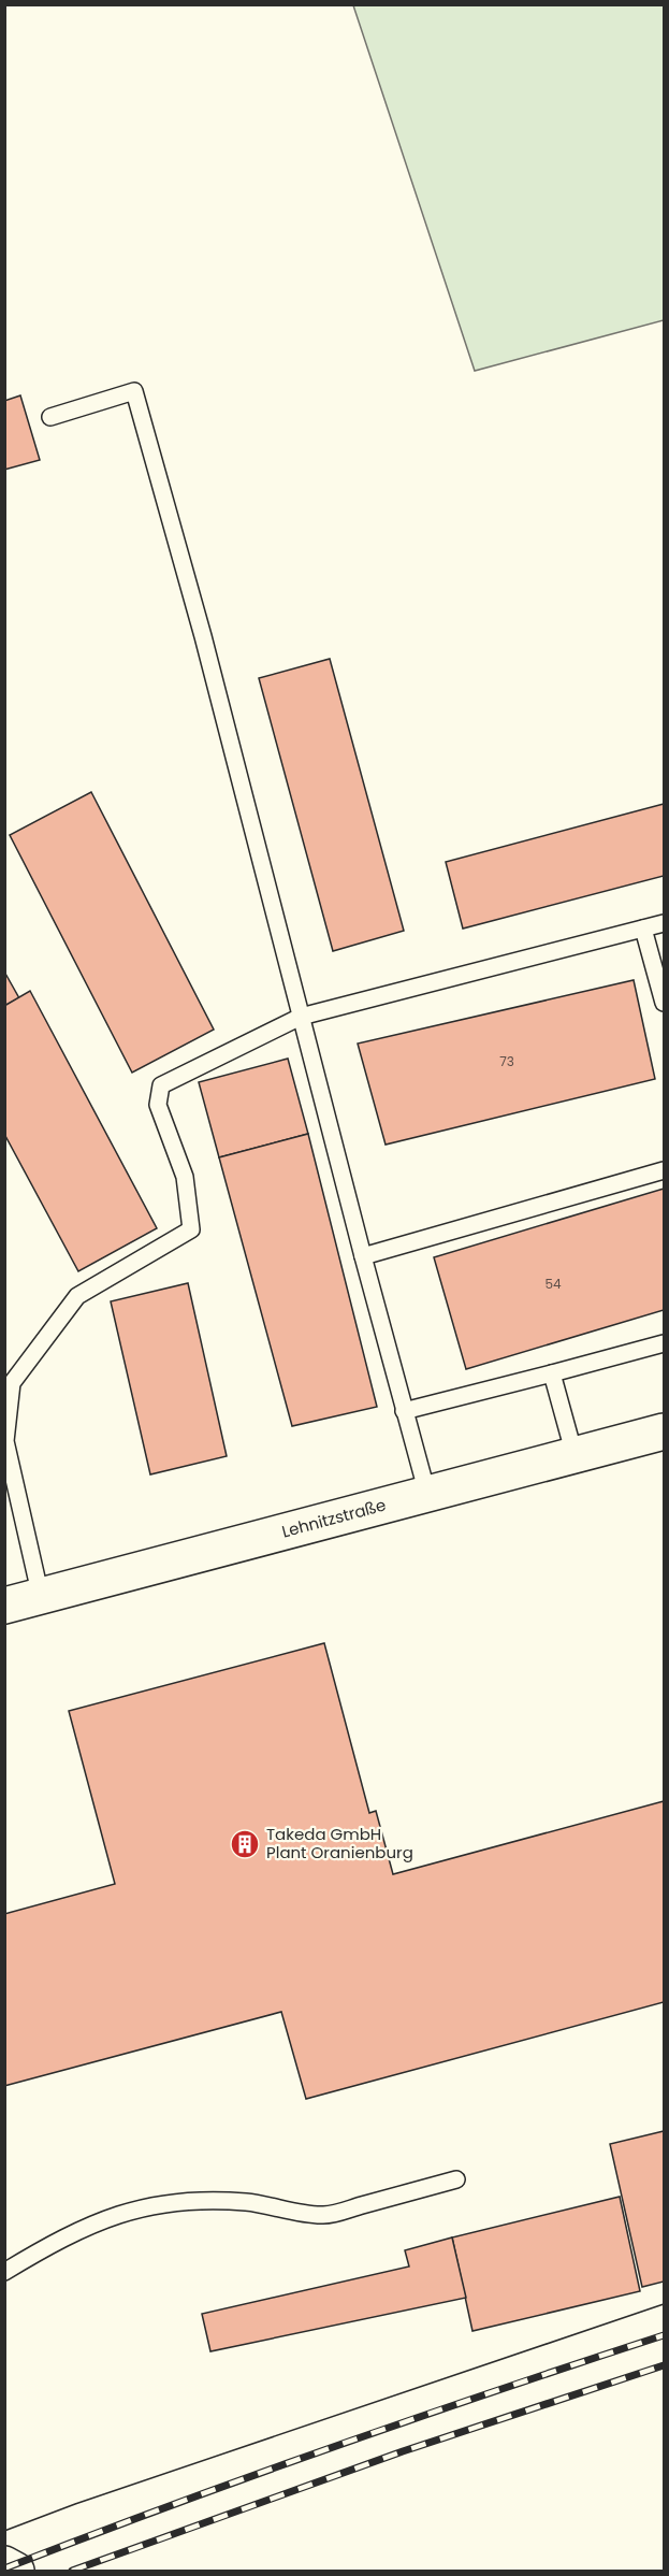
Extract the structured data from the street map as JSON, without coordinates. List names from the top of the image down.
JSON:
{
  "streets": {
    "main road": ["Lehnitzstraße"]
  },
  "places": {
    "building": ["Takeda GmbH Plant Oranienburg"]
  },
  "house_numbers": ["73", "54"]
}
